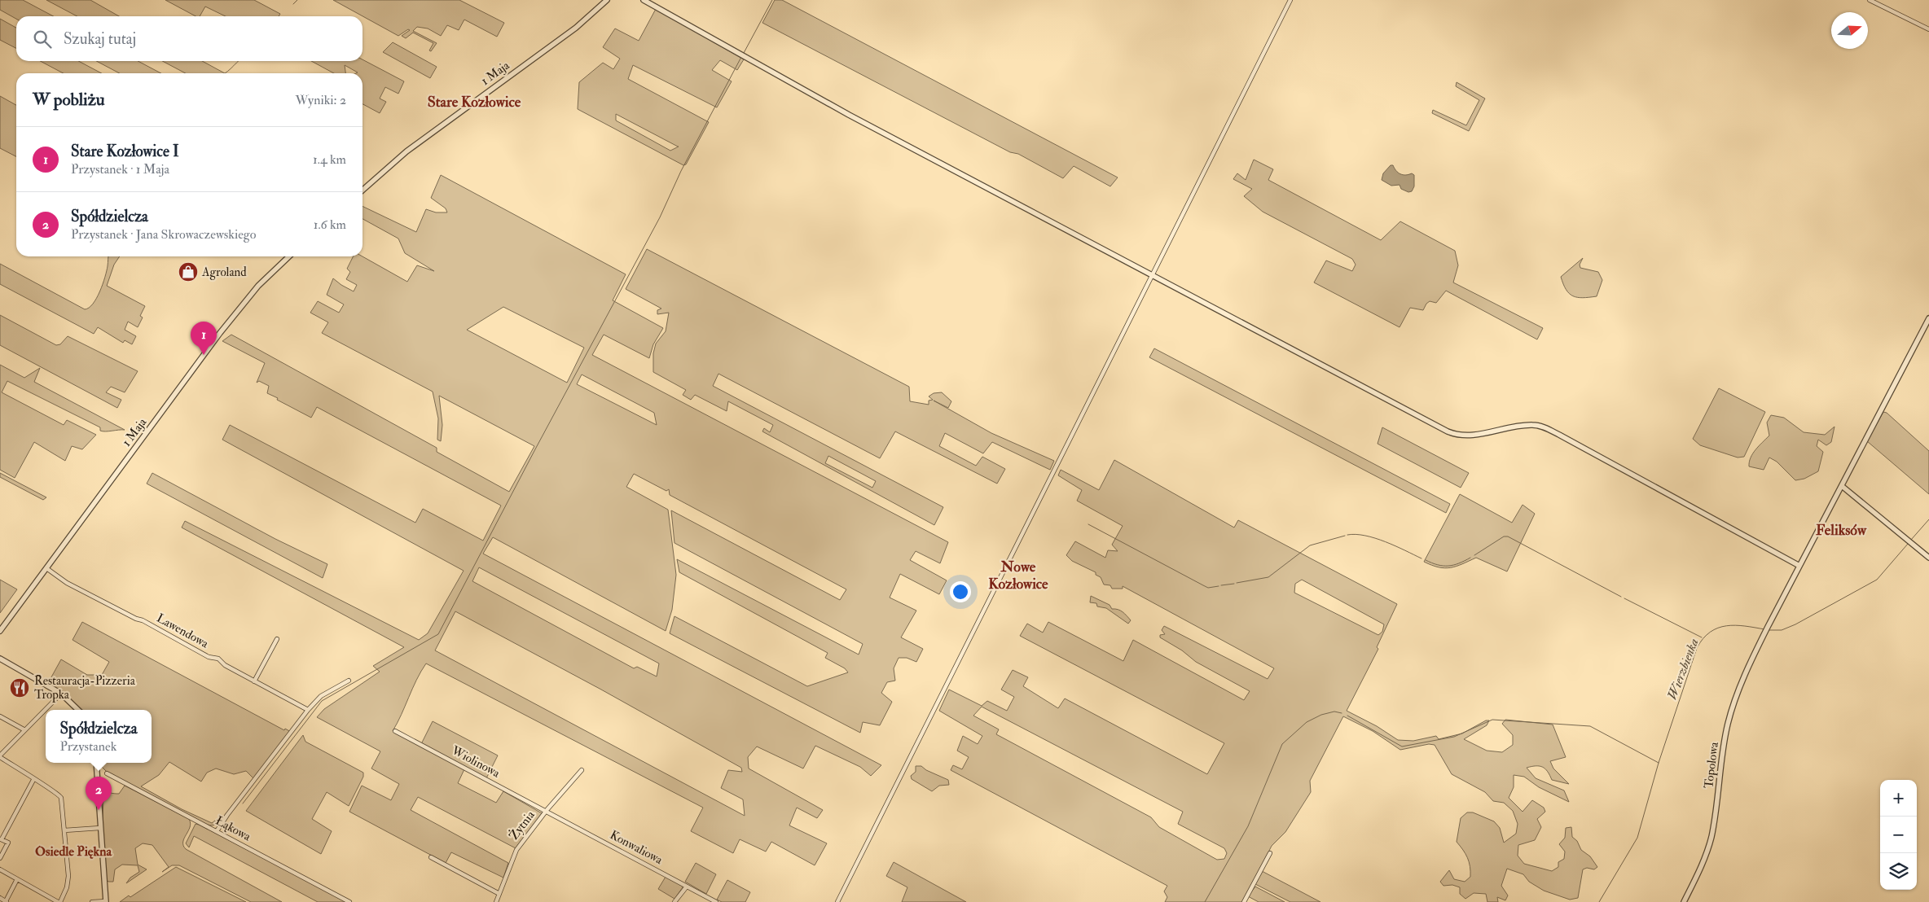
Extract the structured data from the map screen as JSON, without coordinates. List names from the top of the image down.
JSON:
{
  "streets": {
    "street": [
      "1 Maja",
      "Lawendowa",
      "Wiolinowa",
      "Topolowa",
      "Żytnia",
      "Łąkowa",
      "Konwaliowa"
    ]
  },
  "crossings": [
    ["1 Maja", "Lawendowa"],
    ["Wiolinowa", "Żytnia"],
    ["Wiolinowa", "Konwaliowa"],
    ["Żytnia", "Konwaliowa"]
  ],
  "districts": [
    "Stare Kozłowice",
    "Feliksów",
    "Nowe Kozłowice",
    "Osiedle Piękna"
  ],
  "water": ["Wierzbienka"],
  "places": {
    "shop": ["Agroland"],
    "restaurant": ["Restauracja-Pizzeria Tropka"]
  },
  "north": "right",
  "page": {
    "search": "Szukaj tutaj",
    "heading": ["W pobliżu", "Wyniki: 2"],
    "list": [
      {
        "mark": "1",
        "name": "Stare Kozłowice I",
        "note": "Przystanek · 1 Maja",
        "value": "1.4 km"
      },
      {
        "mark": "2",
        "name": "Spółdzielcza",
        "note": "Przystanek · Jana Skrowaczewskiego",
        "value": "1.6 km"
      }
    ],
    "pins": ["1", "2"],
    "popup": ["Spółdzielcza", "Przystanek"],
    "map_buttons": ["+", "−"]
  }
}
